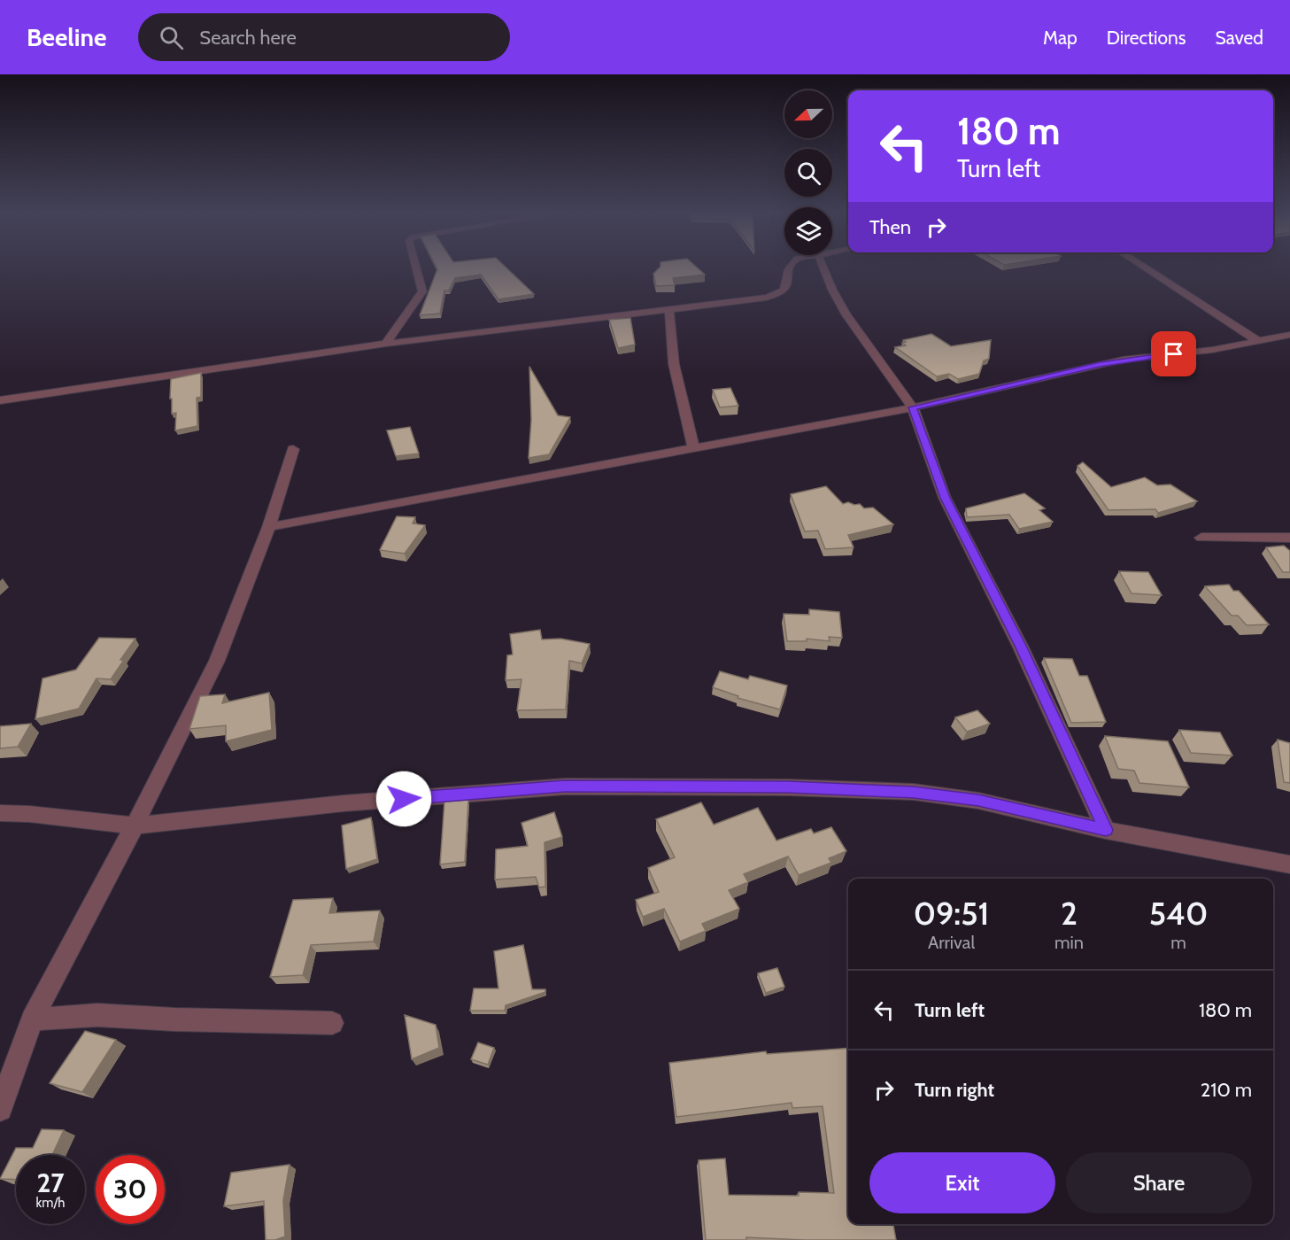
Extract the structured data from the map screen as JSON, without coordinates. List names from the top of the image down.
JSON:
{
  "north": "left",
  "page": {
    "header": "Beeline",
    "search": "Search here",
    "nav": ["Map", "Directions", "Saved"],
    "turn": ["180 m", "Turn left"],
    "then": "Then",
    "eta": [
      "09:51",
      "Arrival",
      "2",
      "min",
      "540",
      "m"
    ],
    "list": [
      {
        "name": "Turn left",
        "value": "180 m"
      },
      {
        "name": "Turn right",
        "value": "210 m"
      }
    ],
    "buttons": ["Exit", "Share"],
    "speed": "27 km/h",
    "limit": "30"
  }
}
